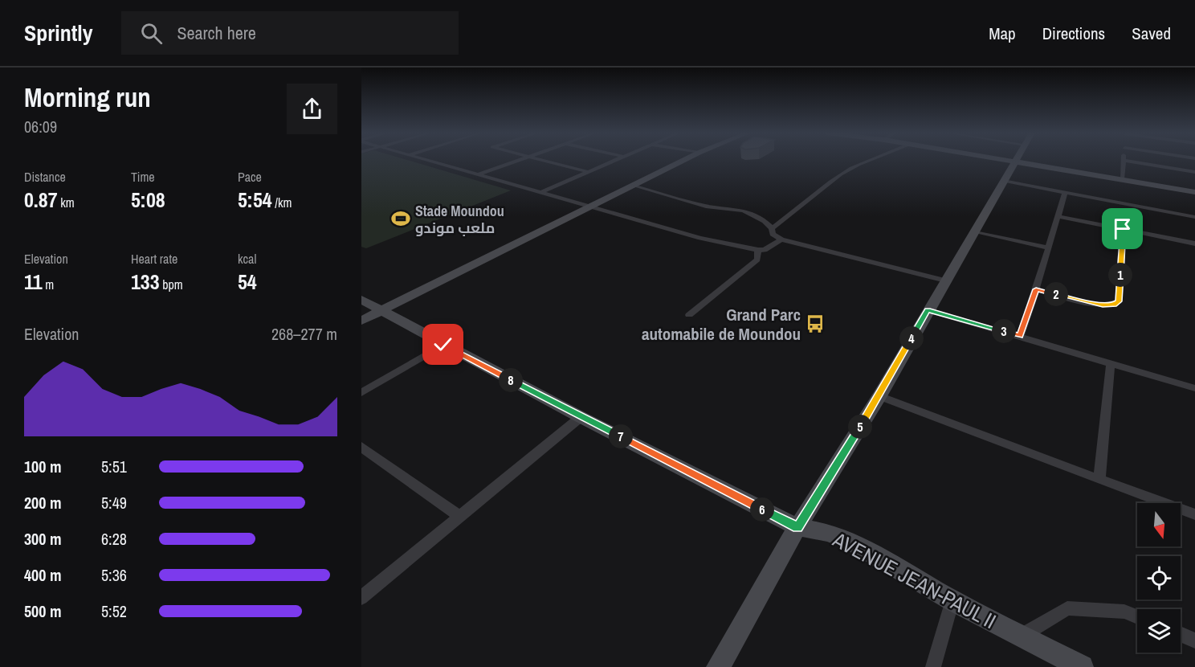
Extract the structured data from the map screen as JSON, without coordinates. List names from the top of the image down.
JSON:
{
  "streets": {
    "street": ["AVENUE JEAN-PAUL II"]
  },
  "places": {
    "sports": ["Stade Moundou ملعب موندو"],
    "bus stop": ["Grand Parc automabile de Moundou"]
  },
  "north": "bottom",
  "page": {
    "header": "Sprintly",
    "search": "Search here",
    "nav": ["Map", "Directions", "Saved"],
    "heading": ["Morning run", "06:09"],
    "stats": [
      ["Distance", "0.87 km"],
      ["Time", "5:08"],
      ["Pace", "5:54 /km"],
      ["Elevation", "11 m"],
      ["Heart rate", "133 bpm"],
      ["kcal", "54"]
    ],
    "pins": [
      "1",
      "2",
      "3",
      "4",
      "8",
      "5",
      "7",
      "6"
    ],
    "chart": ["Elevation", "268–277 m"],
    "list": [
      {
        "name": "100 m",
        "note": "5:51"
      },
      {
        "name": "200 m",
        "note": "5:49"
      },
      {
        "name": "300 m",
        "note": "6:28"
      },
      {
        "name": "400 m",
        "note": "5:36"
      },
      {
        "name": "500 m",
        "note": "5:52"
      }
    ]
  }
}
